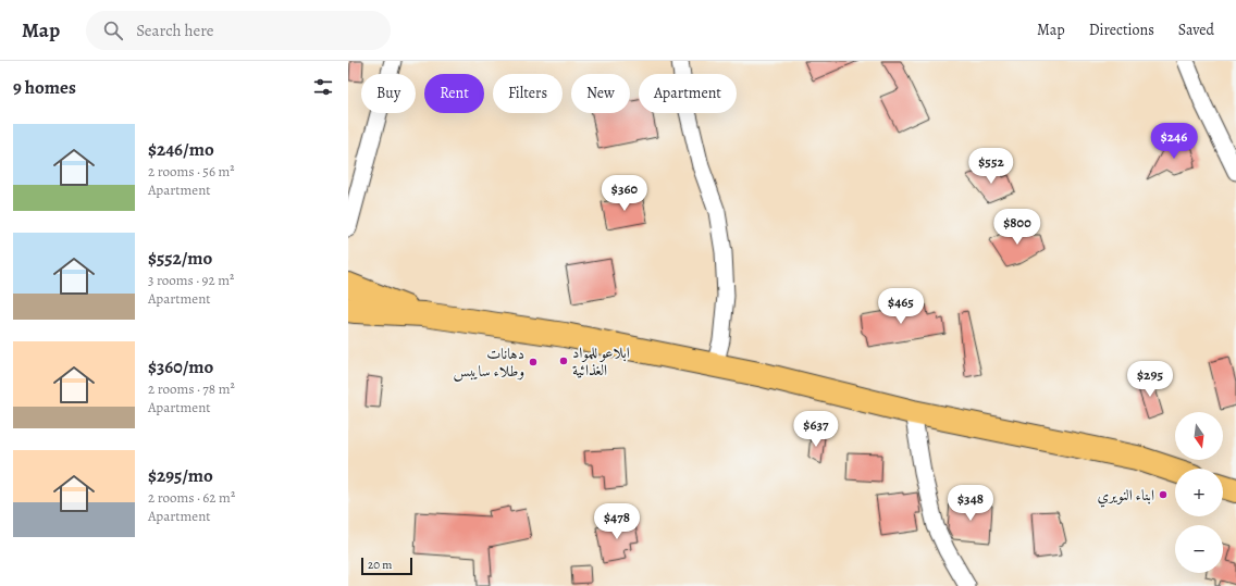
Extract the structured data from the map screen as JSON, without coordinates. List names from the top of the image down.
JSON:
{
  "places": ["ابلاعو للمواد الغذائية", "دهانات وطلاء سايبس", "ابناء النويري"],
  "scale_bar": "20 m",
  "north": "bottom",
  "page": {
    "header": "Map",
    "search": "Search here",
    "nav": ["Map", "Directions", "Saved"],
    "heading": "9 homes",
    "chip": [
      "Buy",
      "Rent",
      "Filters",
      "New",
      "Apartment"
    ],
    "list": [
      {
        "name": "$246/mo",
        "note": "2 rooms · 56 m² · Apartment"
      },
      {
        "name": "$552/mo",
        "note": "3 rooms · 92 m² · Apartment"
      },
      {
        "name": "$360/mo",
        "note": "2 rooms · 78 m² · Apartment"
      },
      {
        "name": "$295/mo",
        "note": "2 rooms · 62 m² · Apartment"
      }
    ],
    "price": [
      "$246",
      "$552",
      "$360",
      "$800",
      "$465",
      "$295",
      "$637",
      "$348",
      "$478"
    ],
    "map_buttons": ["+", "−"],
    "scale": "20 m"
  }
}
